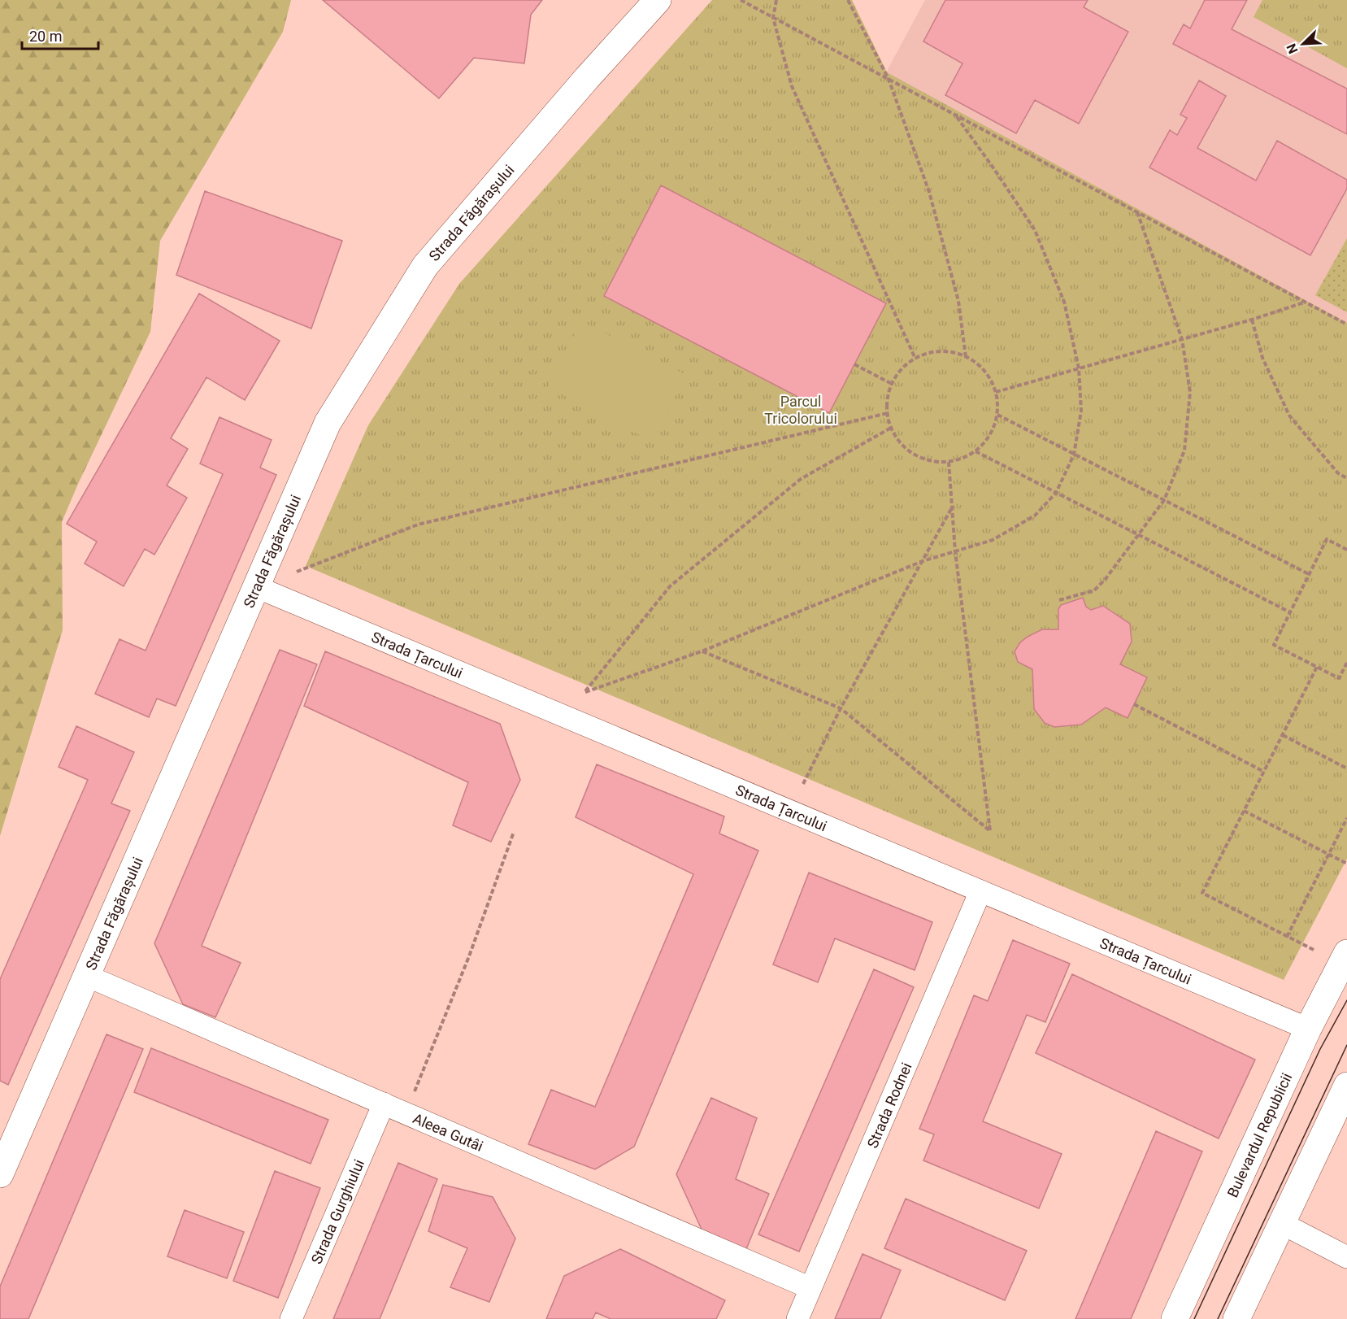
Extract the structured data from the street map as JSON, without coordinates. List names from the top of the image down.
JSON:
{
  "streets": {
    "street": [
      "Strada Făgărașului",
      "Strada Țarcului",
      "Strada Rodnei",
      "Aleea Gutâi",
      "Bulevardul Republicii",
      "Strada Gurghiului"
    ]
  },
  "crossings": [
    ["Strada Făgărașului", "Strada Țarcului"],
    ["Strada Făgărașului", "Aleea Gutâi"],
    ["Strada Țarcului", "Strada Rodnei"],
    ["Strada Țarcului", "Bulevardul Republicii"],
    ["Strada Rodnei", "Aleea Gutâi"],
    ["Aleea Gutâi", "Strada Gurghiului"]
  ],
  "parks": ["Parcul Tricolorului"],
  "scale_bar": "20 m",
  "north": "bottom left"
}
